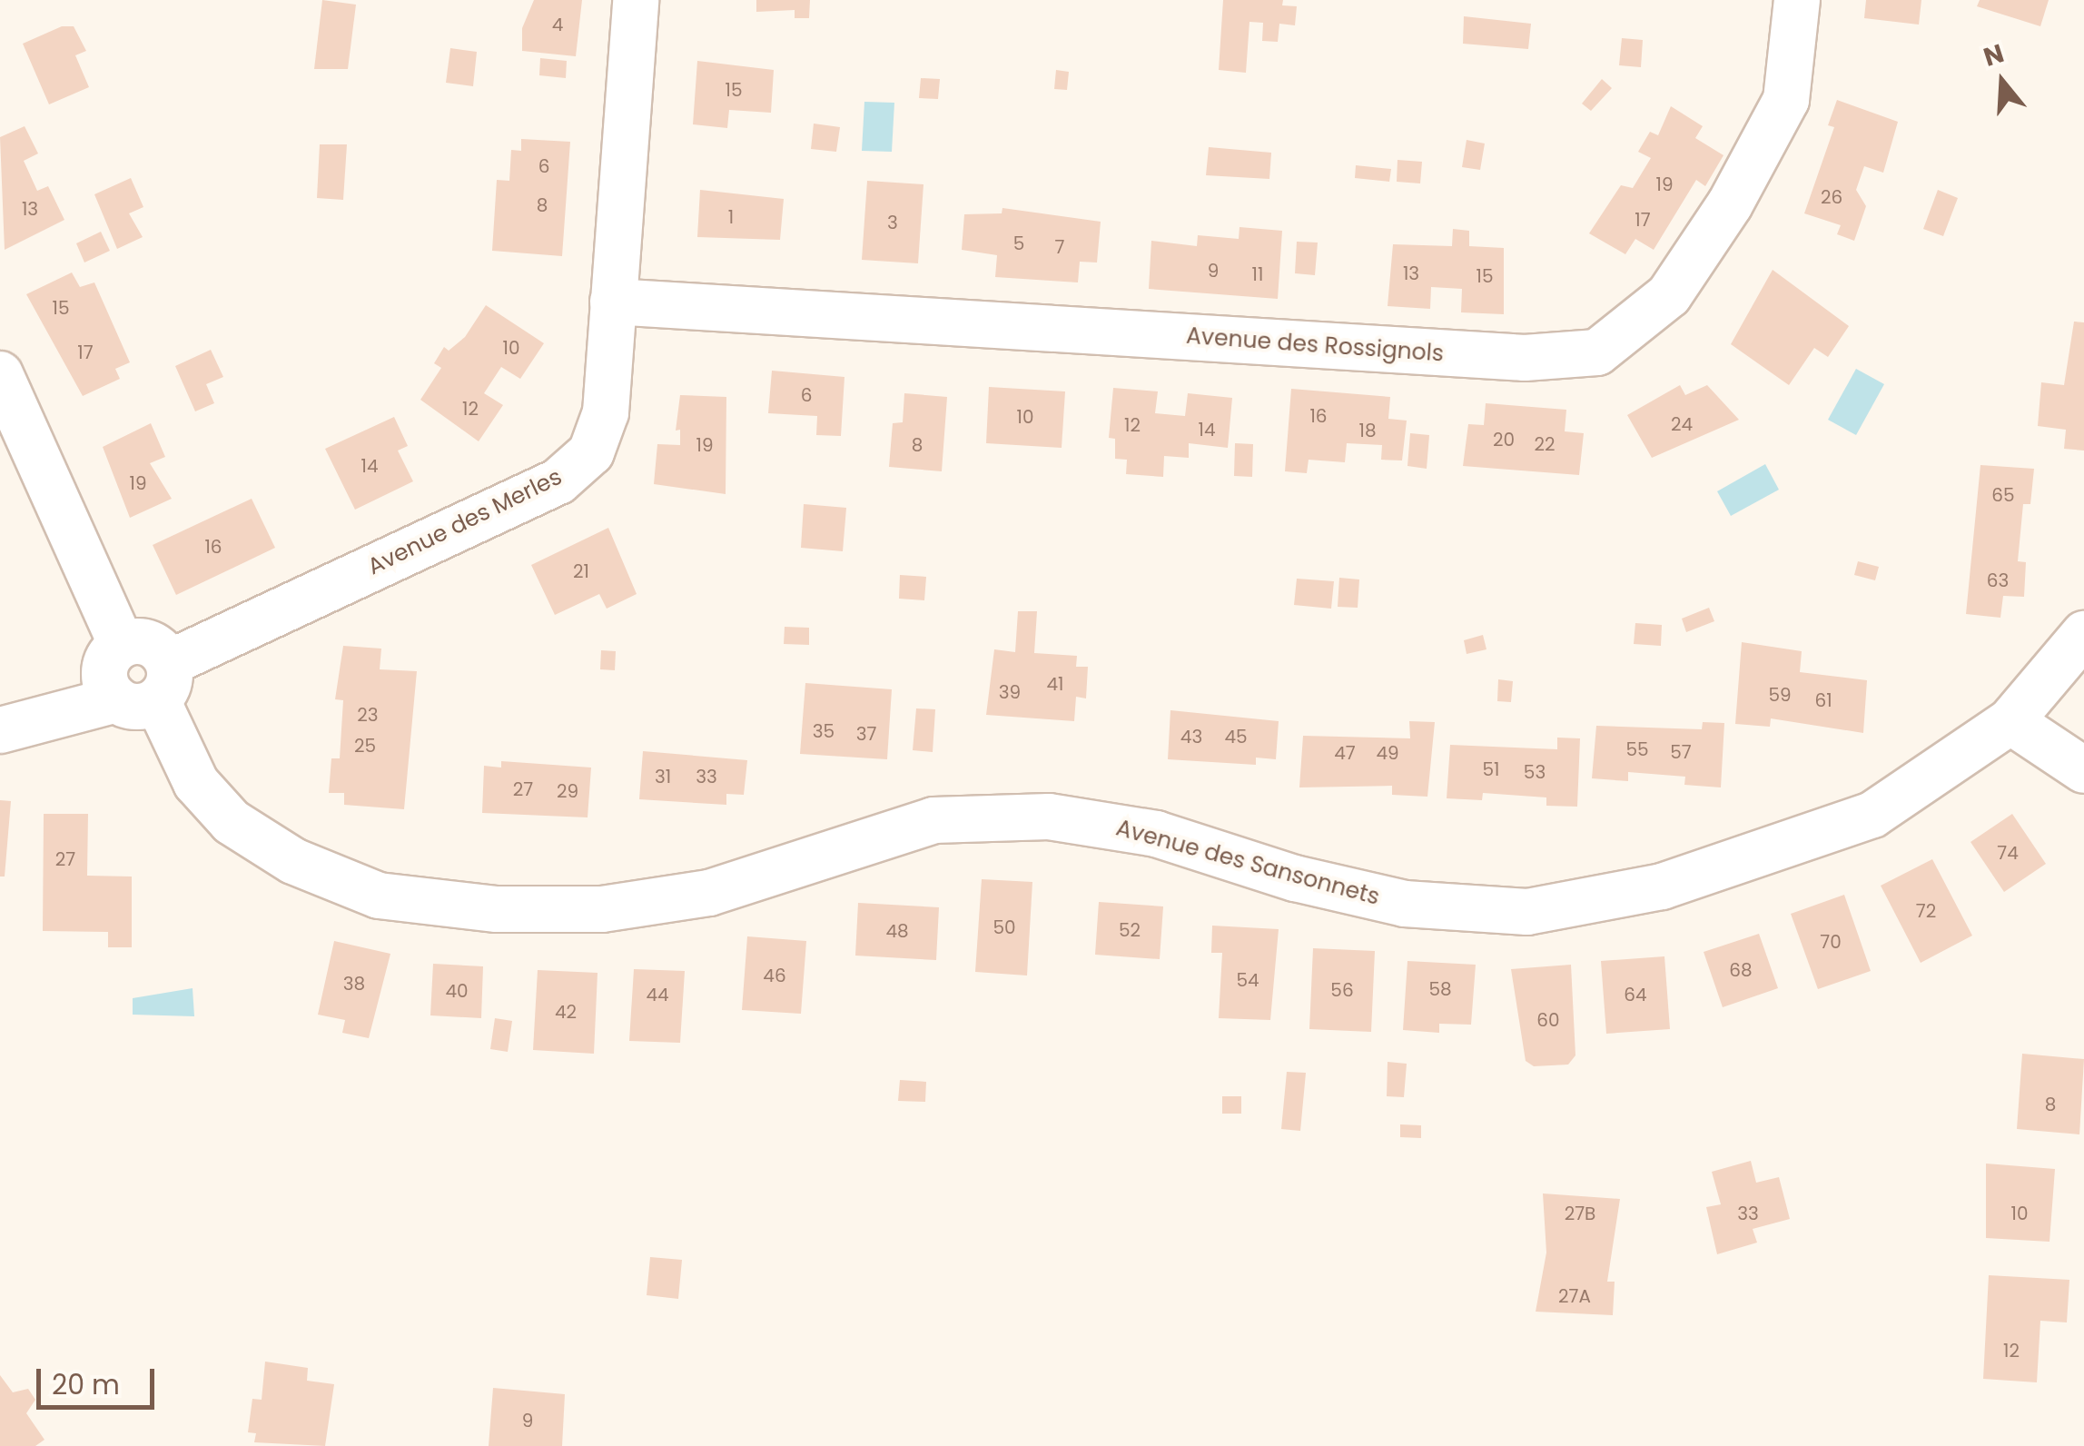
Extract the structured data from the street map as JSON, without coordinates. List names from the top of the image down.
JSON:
{
  "streets": {
    "street": ["Avenue des Rossignols", "Avenue des Merles", "Avenue des Sansonnets"]
  },
  "crossings": [
    ["Avenue des Rossignols", "Avenue des Merles"],
    ["Avenue des Merles", "Avenue des Sansonnets"]
  ],
  "house_numbers": [
    "4",
    "15",
    "6",
    "19",
    "26",
    "8",
    "13",
    "1",
    "17",
    "3",
    "5",
    "7",
    "9",
    "13",
    "11",
    "15",
    "15",
    "10",
    "17",
    "6",
    "12",
    "16",
    "10",
    "24",
    "12",
    "14",
    "18",
    "20",
    "22",
    "19",
    "8",
    "14",
    "19",
    "65",
    "16",
    "21",
    "63",
    "41",
    "39",
    "59",
    "61",
    "23",
    "35",
    "37",
    "43",
    "45",
    "25",
    "55",
    "57",
    "47",
    "49",
    "51",
    "53",
    "31",
    "33",
    "27",
    "29",
    "74",
    "27",
    "72",
    "50",
    "52",
    "48",
    "70",
    "68",
    "46",
    "54",
    "38",
    "58",
    "56",
    "40",
    "44",
    "64",
    "42",
    "60",
    "8",
    "27B",
    "33",
    "10",
    "27A",
    "12",
    "9"
  ],
  "scale_bar": "20 m",
  "north": "top"
}
